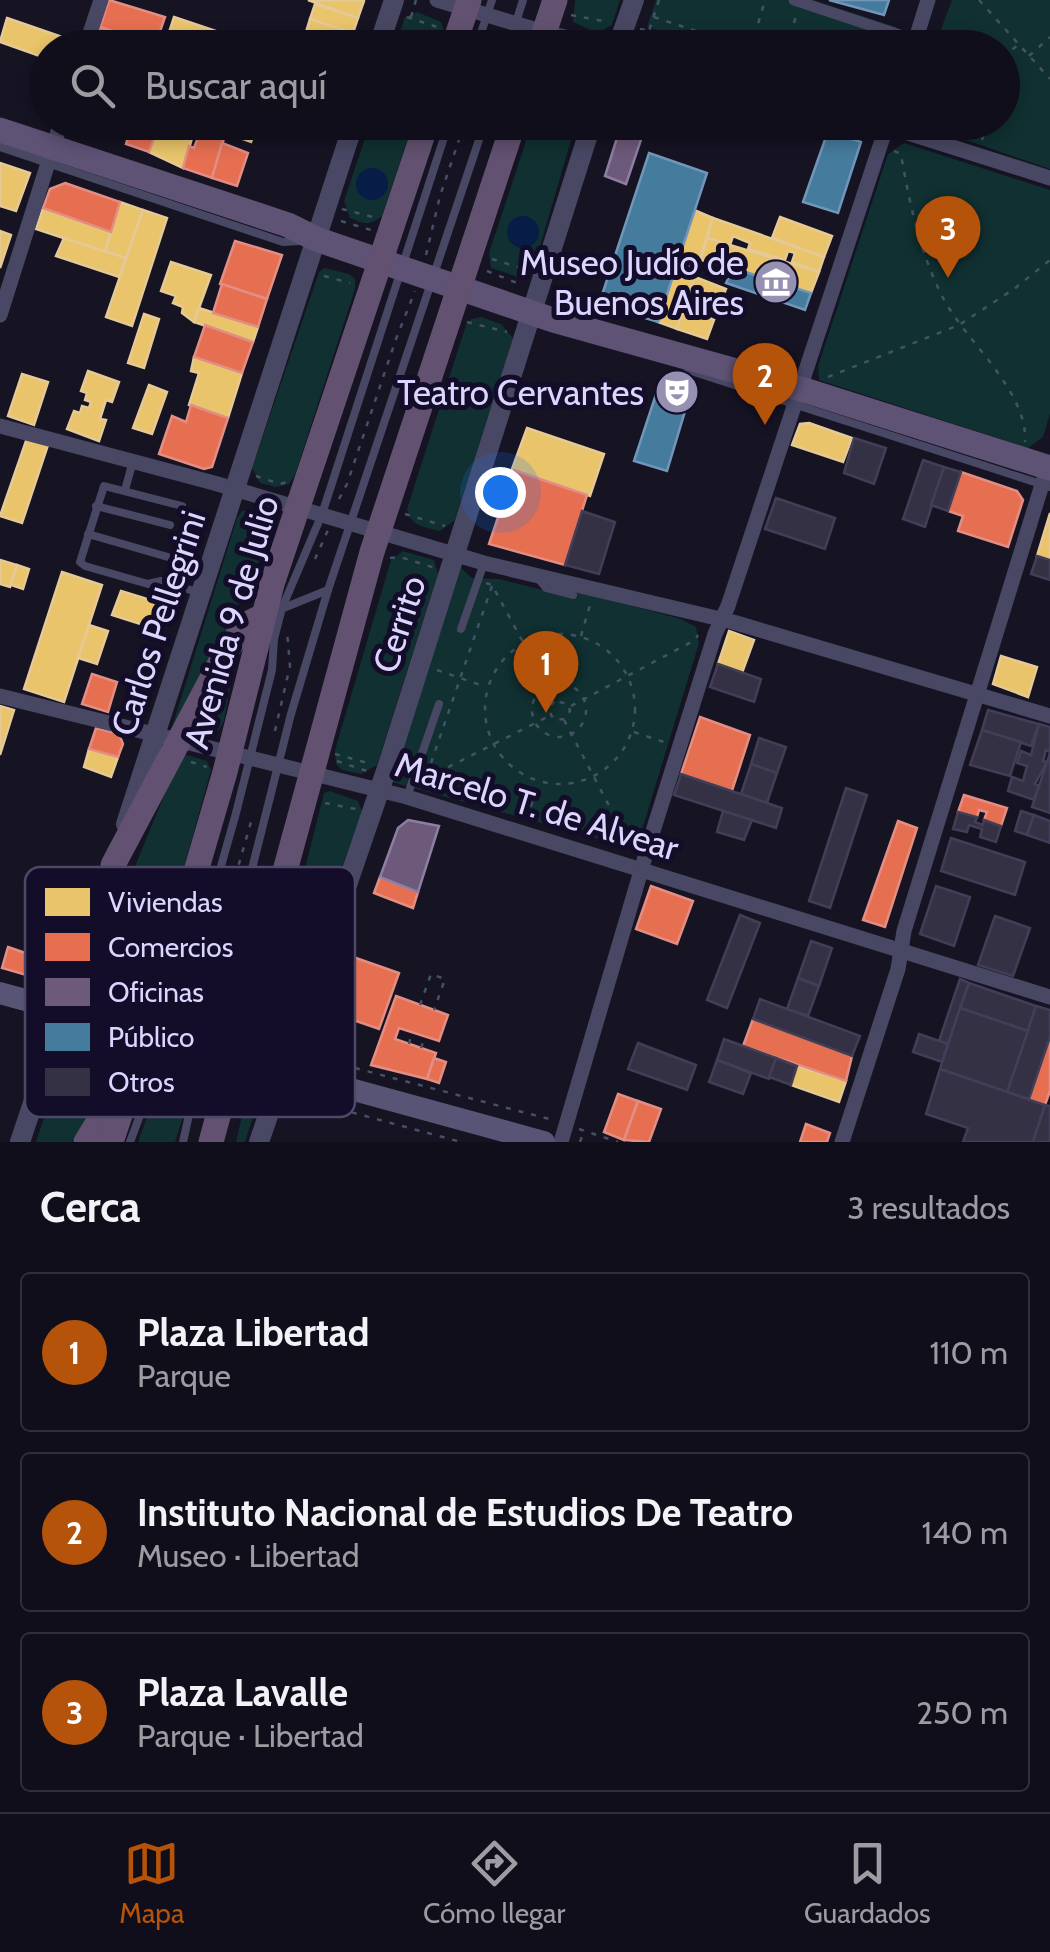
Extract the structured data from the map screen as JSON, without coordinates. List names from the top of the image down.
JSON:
{
  "streets": {
    "highway": ["Avenida 9 de Julio"],
    "street": ["Carlos Pellegrini", "Cerrito", "Marcelo T. de Alvear"]
  },
  "crossings": [
    ["Avenida 9 de Julio", "Marcelo T. de Alvear"],
    ["Carlos Pellegrini", "Marcelo T. de Alvear"],
    ["Cerrito", "Marcelo T. de Alvear"]
  ],
  "places": {
    "museum": ["Museo Judío de Buenos Aires"],
    "theatre": ["Teatro Cervantes"]
  },
  "legend": [
    "Viviendas",
    "Comercios",
    "Oficinas",
    "Público",
    "Otros"
  ],
  "page": {
    "search": "Buscar aquí",
    "pins": ["3", "2", "1"],
    "heading": ["Cerca", "3 resultados"],
    "list": [
      {
        "mark": "1",
        "name": "Plaza Libertad",
        "note": "Parque",
        "value": "110 m"
      },
      {
        "mark": "2",
        "name": "Instituto Nacional de Estudios De Teatro",
        "note": "Museo · Libertad",
        "value": "140 m"
      },
      {
        "mark": "3",
        "name": "Plaza Lavalle",
        "note": "Parque · Libertad",
        "value": "250 m"
      }
    ],
    "nav": ["Mapa", "Cómo llegar", "Guardados"]
  }
}
